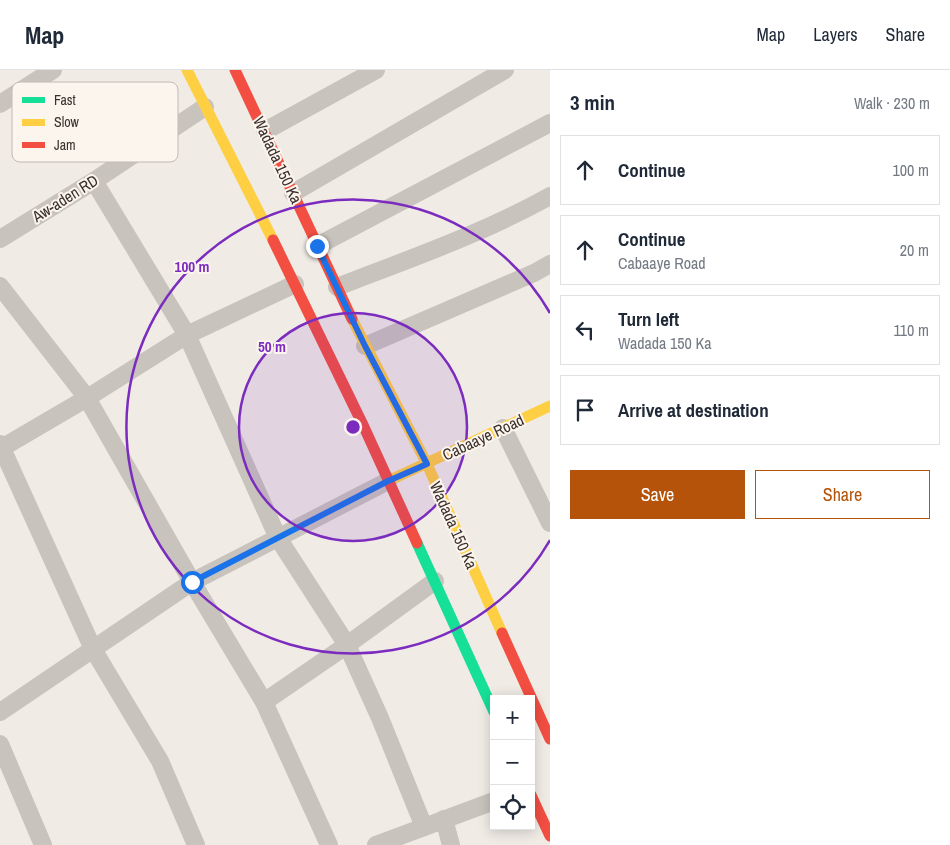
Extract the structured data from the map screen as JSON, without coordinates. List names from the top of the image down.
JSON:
{
  "streets": {
    "street": ["Wadada 150 Ka", "Aw-aden RD", "Cabaaye Road"]
  },
  "crossings": [
    ["Wadada 150 Ka", "Cabaaye Road"]
  ],
  "legend": ["Fast", "Slow", "Jam"],
  "page": {
    "header": "Map",
    "nav": ["Map", "Layers", "Share"],
    "heading": ["3 min", "Walk · 230 m"],
    "list": [
      ["Continue", "100 m"],
      ["Continue", "Cabaaye Road", "20 m"],
      ["Turn left", "Wadada 150 Ka", "110 m"],
      "Arrive at destination"
    ],
    "buttons": ["Save", "Share"],
    "map_buttons": ["+", "−"]
  },
  "rings": ["100 m", "50 m"]
}
